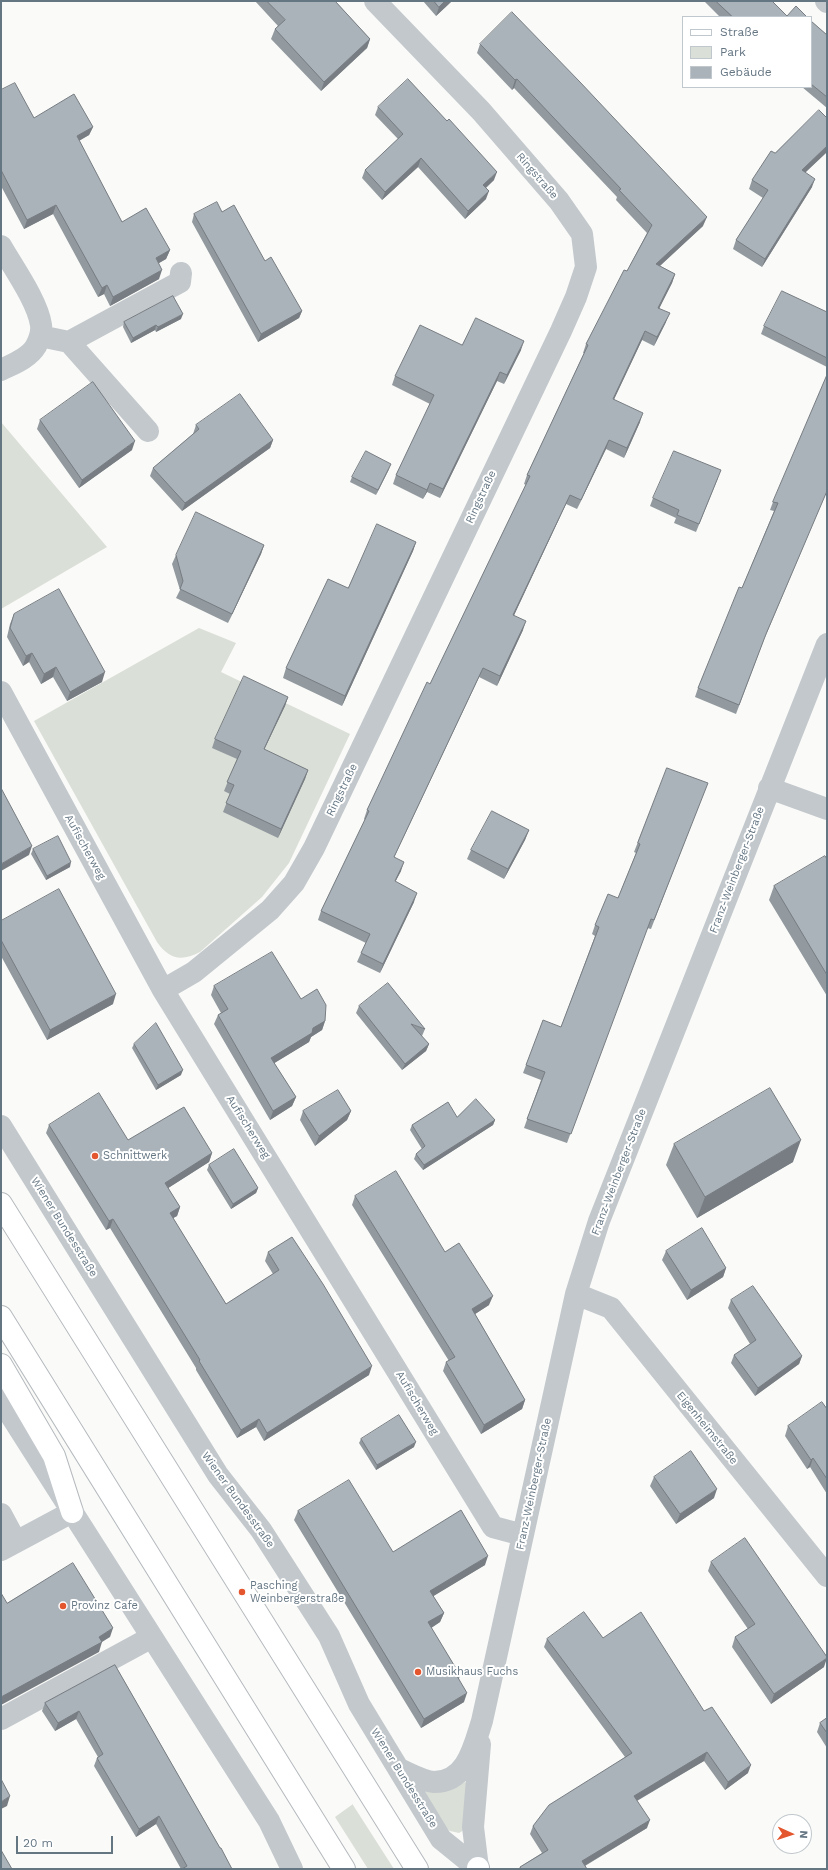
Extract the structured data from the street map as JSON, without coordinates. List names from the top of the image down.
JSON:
{
  "streets": {
    "street": [
      "Ringstraße",
      "Aufischerweg",
      "Franz-Weinberger-Straße",
      "Wiener Bundesstraße",
      "Eigenheimstraße"
    ]
  },
  "crossings": [
    ["Ringstraße", "Aufischerweg"],
    ["Aufischerweg", "Franz-Weinberger-Straße"],
    ["Franz-Weinberger-Straße", "Wiener Bundesstraße"],
    ["Franz-Weinberger-Straße", "Eigenheimstraße"]
  ],
  "places": [
    "Schnittwerk",
    "Pasching Weinbergerstraße",
    "Provinz Cafe",
    "Musikhaus Fuchs"
  ],
  "legend": ["Straße", "Park", "Gebäude"],
  "scale_bar": "20 m",
  "north": "right"
}
